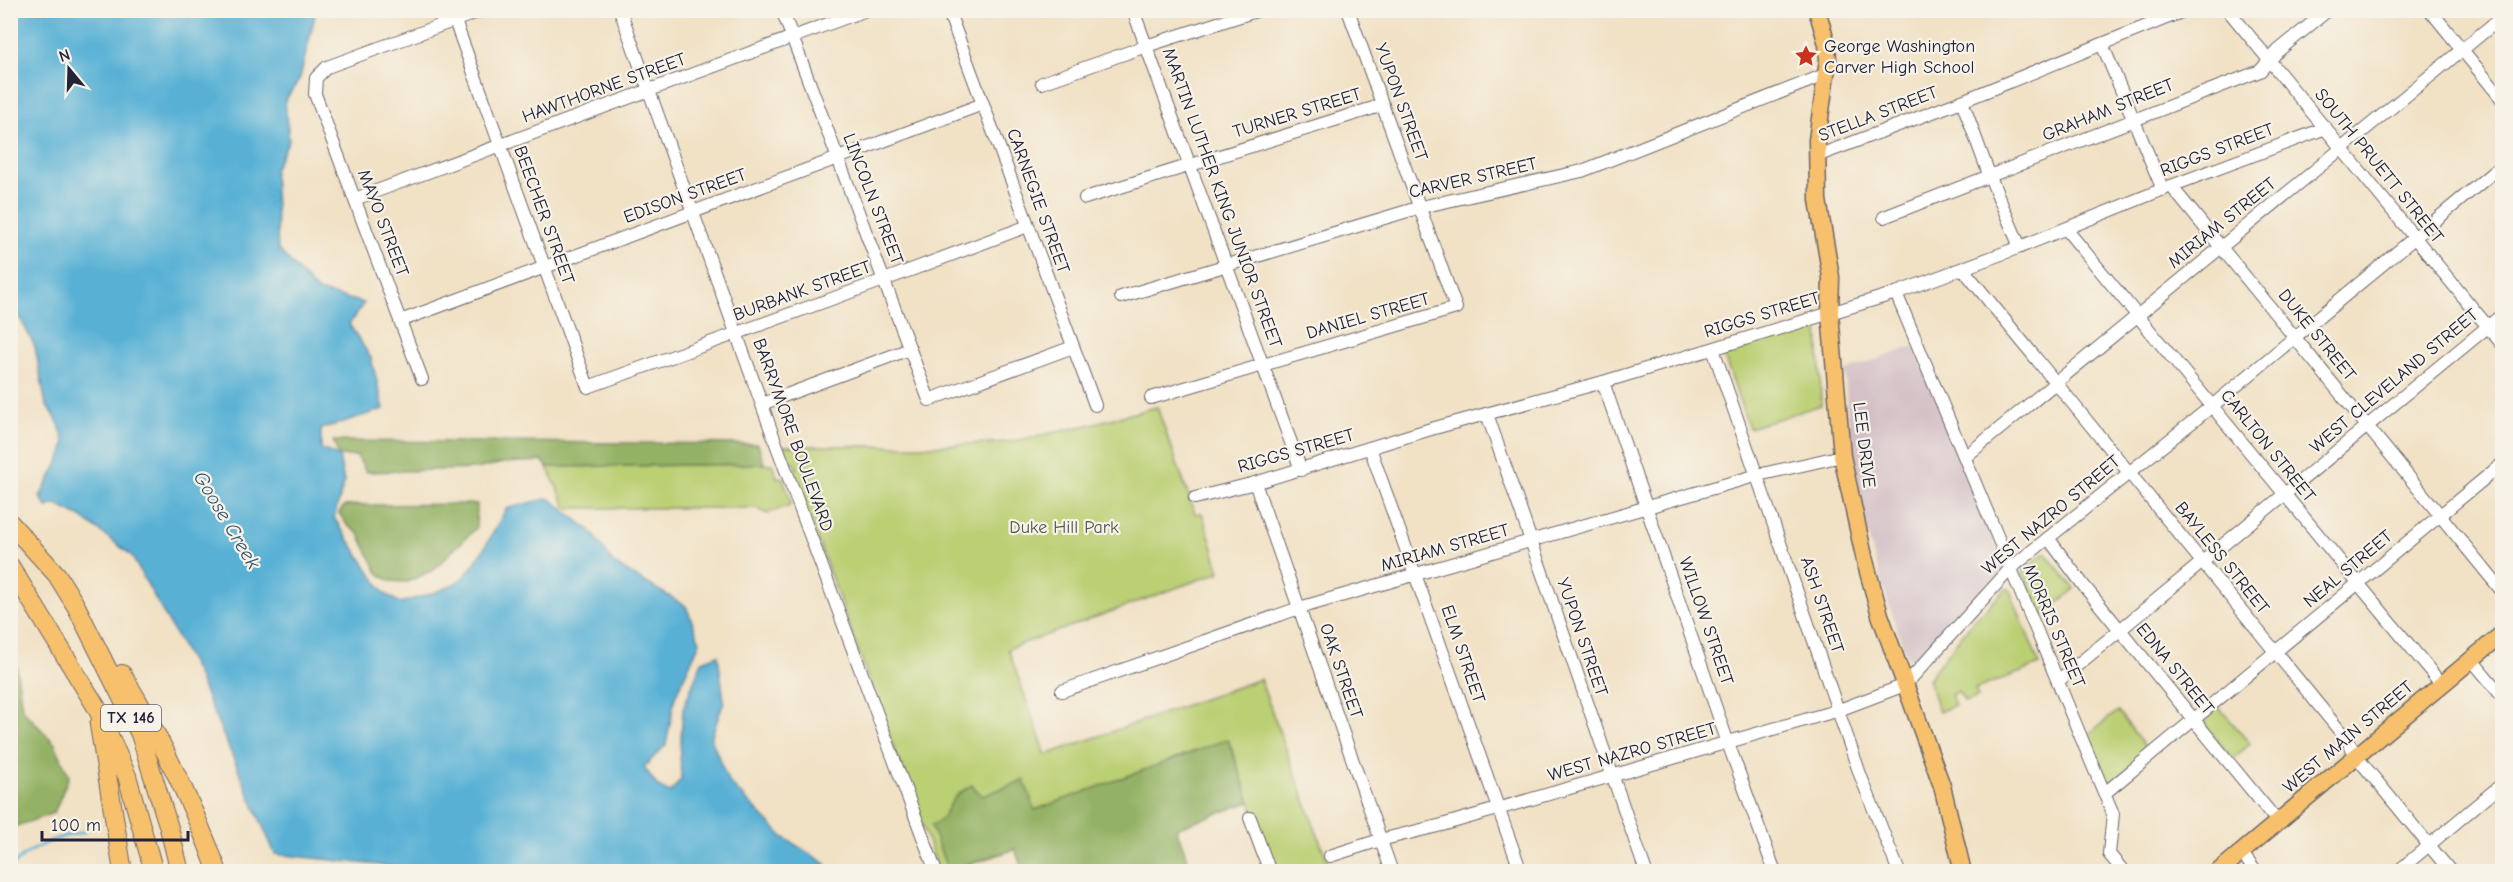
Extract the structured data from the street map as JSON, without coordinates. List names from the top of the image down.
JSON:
{
  "streets": {
    "highway": ["TX 146"],
    "main road": ["LEE DRIVE", "WEST MAIN STREET"],
    "street": [
      "HAWTHORNE STREET",
      "YUPON STREET",
      "GRAHAM STREET",
      "TURNER STREET",
      "STELLA STREET",
      "RIGGS STREET",
      "SOUTH PRUETT STREET",
      "CARVER STREET",
      "EDISON STREET",
      "MARTIN LUTHER KING JUNIOR STREET",
      "LINCOLN STREET",
      "CARNEGIE STREET",
      "BEECHER STREET",
      "MAYO STREET",
      "MIRIAM STREET",
      "BURBANK STREET",
      "DANIEL STREET",
      "DUKE STREET",
      "WEST CLEVELAND STREET",
      "BARRYMORE BOULEVARD",
      "CARLTON STREET",
      "WEST NAZRO STREET",
      "BAYLESS STREET",
      "NEAL STREET",
      "ASH STREET",
      "WILLOW STREET",
      "MORRIS STREET",
      "ELM STREET",
      "EDNA STREET",
      "OAK STREET"
    ]
  },
  "crossings": [
    ["HAWTHORNE STREET", "LINCOLN STREET"],
    ["HAWTHORNE STREET", "BEECHER STREET"],
    ["HAWTHORNE STREET", "MAYO STREET"],
    ["HAWTHORNE STREET", "BARRYMORE BOULEVARD"],
    ["YUPON STREET", "TURNER STREET"],
    ["YUPON STREET", "RIGGS STREET"],
    ["YUPON STREET", "CARVER STREET"],
    ["YUPON STREET", "MIRIAM STREET"],
    ["YUPON STREET", "DANIEL STREET"],
    ["YUPON STREET", "WEST NAZRO STREET"],
    ["GRAHAM STREET", "SOUTH PRUETT STREET"],
    ["GRAHAM STREET", "DUKE STREET"],
    ["TURNER STREET", "MARTIN LUTHER KING JUNIOR STREET"],
    ["STELLA STREET", "DUKE STREET"],
    ["STELLA STREET", "LEE DRIVE"],
    ["RIGGS STREET", "SOUTH PRUETT STREET"],
    ["RIGGS STREET", "MARTIN LUTHER KING JUNIOR STREET"],
    ["RIGGS STREET", "DUKE STREET"],
    ["RIGGS STREET", "LEE DRIVE"],
    ["RIGGS STREET", "CARLTON STREET"],
    ["RIGGS STREET", "BAYLESS STREET"],
    ["RIGGS STREET", "ASH STREET"],
    ["RIGGS STREET", "WILLOW STREET"],
    ["RIGGS STREET", "MORRIS STREET"],
    ["RIGGS STREET", "ELM STREET"],
    ["RIGGS STREET", "OAK STREET"],
    ["SOUTH PRUETT STREET", "MIRIAM STREET"],
    ["SOUTH PRUETT STREET", "WEST CLEVELAND STREET"],
    ["SOUTH PRUETT STREET", "WEST NAZRO STREET"],
    ["CARVER STREET", "MARTIN LUTHER KING JUNIOR STREET"],
    ["CARVER STREET", "LEE DRIVE"],
    ["EDISON STREET", "LINCOLN STREET"],
    ["EDISON STREET", "CARNEGIE STREET"],
    ["EDISON STREET", "BEECHER STREET"],
    ["EDISON STREET", "MAYO STREET"],
    ["EDISON STREET", "BARRYMORE BOULEVARD"],
    ["MARTIN LUTHER KING JUNIOR STREET", "DANIEL STREET"],
    ["LINCOLN STREET", "CARNEGIE STREET"],
    ["LINCOLN STREET", "BURBANK STREET"],
    ["CARNEGIE STREET", "BURBANK STREET"],
    ["BEECHER STREET", "MAYO STREET"],
    ["BEECHER STREET", "BURBANK STREET"],
    ["MIRIAM STREET", "DUKE STREET"],
    ["MIRIAM STREET", "LEE DRIVE"],
    ["MIRIAM STREET", "CARLTON STREET"],
    ["MIRIAM STREET", "BAYLESS STREET"],
    ["MIRIAM STREET", "ASH STREET"],
    ["MIRIAM STREET", "WILLOW STREET"],
    ["MIRIAM STREET", "MORRIS STREET"],
    ["MIRIAM STREET", "ELM STREET"],
    ["MIRIAM STREET", "OAK STREET"],
    ["BURBANK STREET", "BARRYMORE BOULEVARD"],
    ["DUKE STREET", "WEST CLEVELAND STREET"],
    ["DUKE STREET", "WEST NAZRO STREET"],
    ["DUKE STREET", "NEAL STREET"],
    ["WEST CLEVELAND STREET", "CARLTON STREET"],
    ["WEST CLEVELAND STREET", "BAYLESS STREET"],
    ["WEST CLEVELAND STREET", "MORRIS STREET"],
    ["WEST CLEVELAND STREET", "EDNA STREET"],
    ["LEE DRIVE", "WEST NAZRO STREET"],
    ["CARLTON STREET", "WEST NAZRO STREET"],
    ["CARLTON STREET", "NEAL STREET"],
    ["CARLTON STREET", "WEST MAIN STREET"],
    ["WEST NAZRO STREET", "BAYLESS STREET"],
    ["WEST NAZRO STREET", "ASH STREET"],
    ["WEST NAZRO STREET", "WILLOW STREET"],
    ["WEST NAZRO STREET", "MORRIS STREET"],
    ["WEST NAZRO STREET", "ELM STREET"],
    ["WEST NAZRO STREET", "EDNA STREET"],
    ["WEST NAZRO STREET", "OAK STREET"],
    ["BAYLESS STREET", "NEAL STREET"],
    ["BAYLESS STREET", "WEST MAIN STREET"],
    ["NEAL STREET", "MORRIS STREET"],
    ["NEAL STREET", "EDNA STREET"],
    ["EDNA STREET", "WEST MAIN STREET"]
  ],
  "water": ["Goose Creek"],
  "parks": ["Duke Hill Park"],
  "places": {
    "place": ["George Washington Carver High School"]
  },
  "scale_bar": "100 m",
  "north": "top"
}
